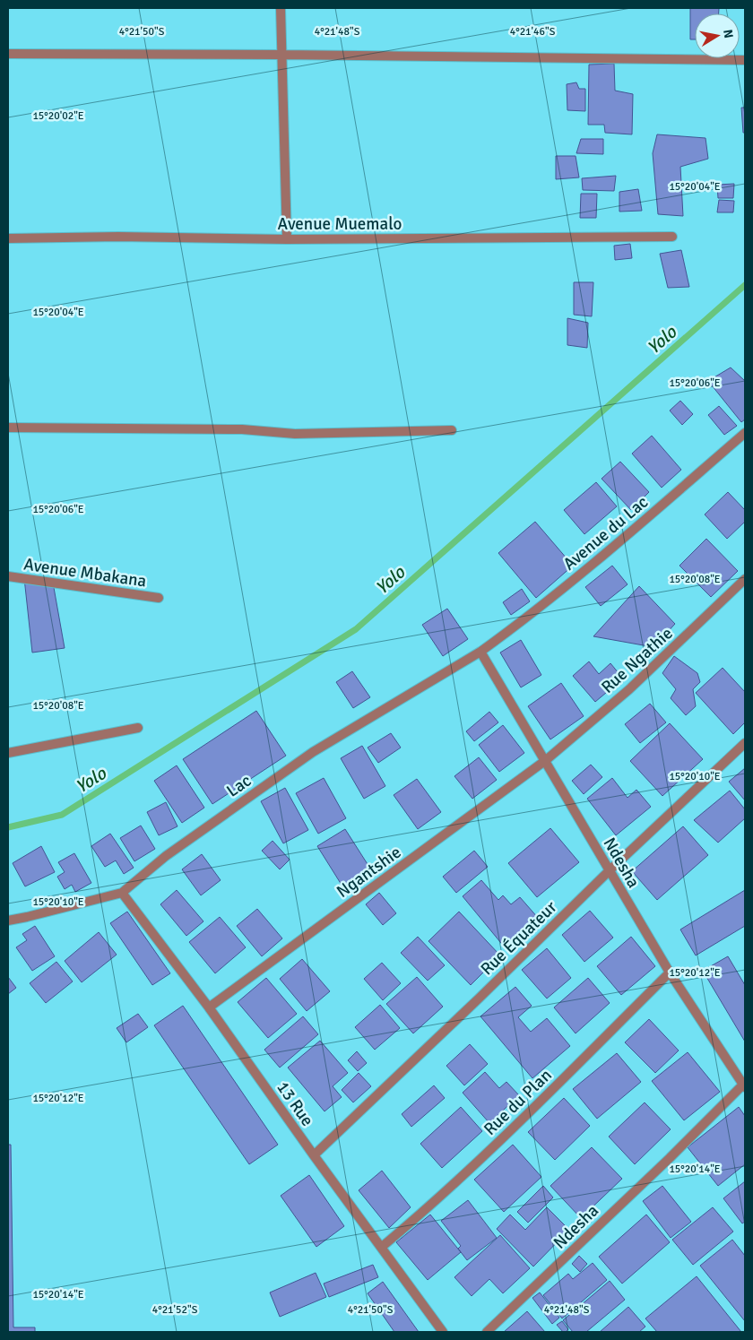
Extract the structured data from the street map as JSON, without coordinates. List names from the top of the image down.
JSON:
{
  "streets": {
    "street": [
      "Avenue Muemalo",
      "Avenue du Lac",
      "Avenue Mbakana",
      "Rue Ngathie",
      "Lac",
      "Ndesha",
      "Ngantshie",
      "Rue Équateur",
      "Rue du Plan",
      "13 Rue"
    ]
  },
  "crossings": [
    ["Avenue du Lac", "Lac"],
    ["Avenue du Lac", "Ndesha"],
    ["Rue Ngathie", "Ndesha"],
    ["Rue Ngathie", "Ngantshie"],
    ["Lac", "Ndesha"],
    ["Lac", "13 Rue"],
    ["Ndesha", "Ngantshie"],
    ["Ndesha", "Rue Équateur"],
    ["Ndesha", "Rue du Plan"],
    ["Ngantshie", "13 Rue"],
    ["Rue Équateur", "13 Rue"],
    ["Rue du Plan", "13 Rue"]
  ],
  "water": ["Yolo"],
  "north": "right",
  "coordinates": [
    "4°21'50\"S",
    "4°21'48\"S",
    "4°21'46\"S",
    "15°20'02\"E",
    "15°20'04\"E",
    "15°20'06\"E",
    "15°20'08\"E",
    "15°20'10\"E",
    "15°20'12\"E",
    "15°20'14\"E",
    "4°21'52\"S"
  ]
}
